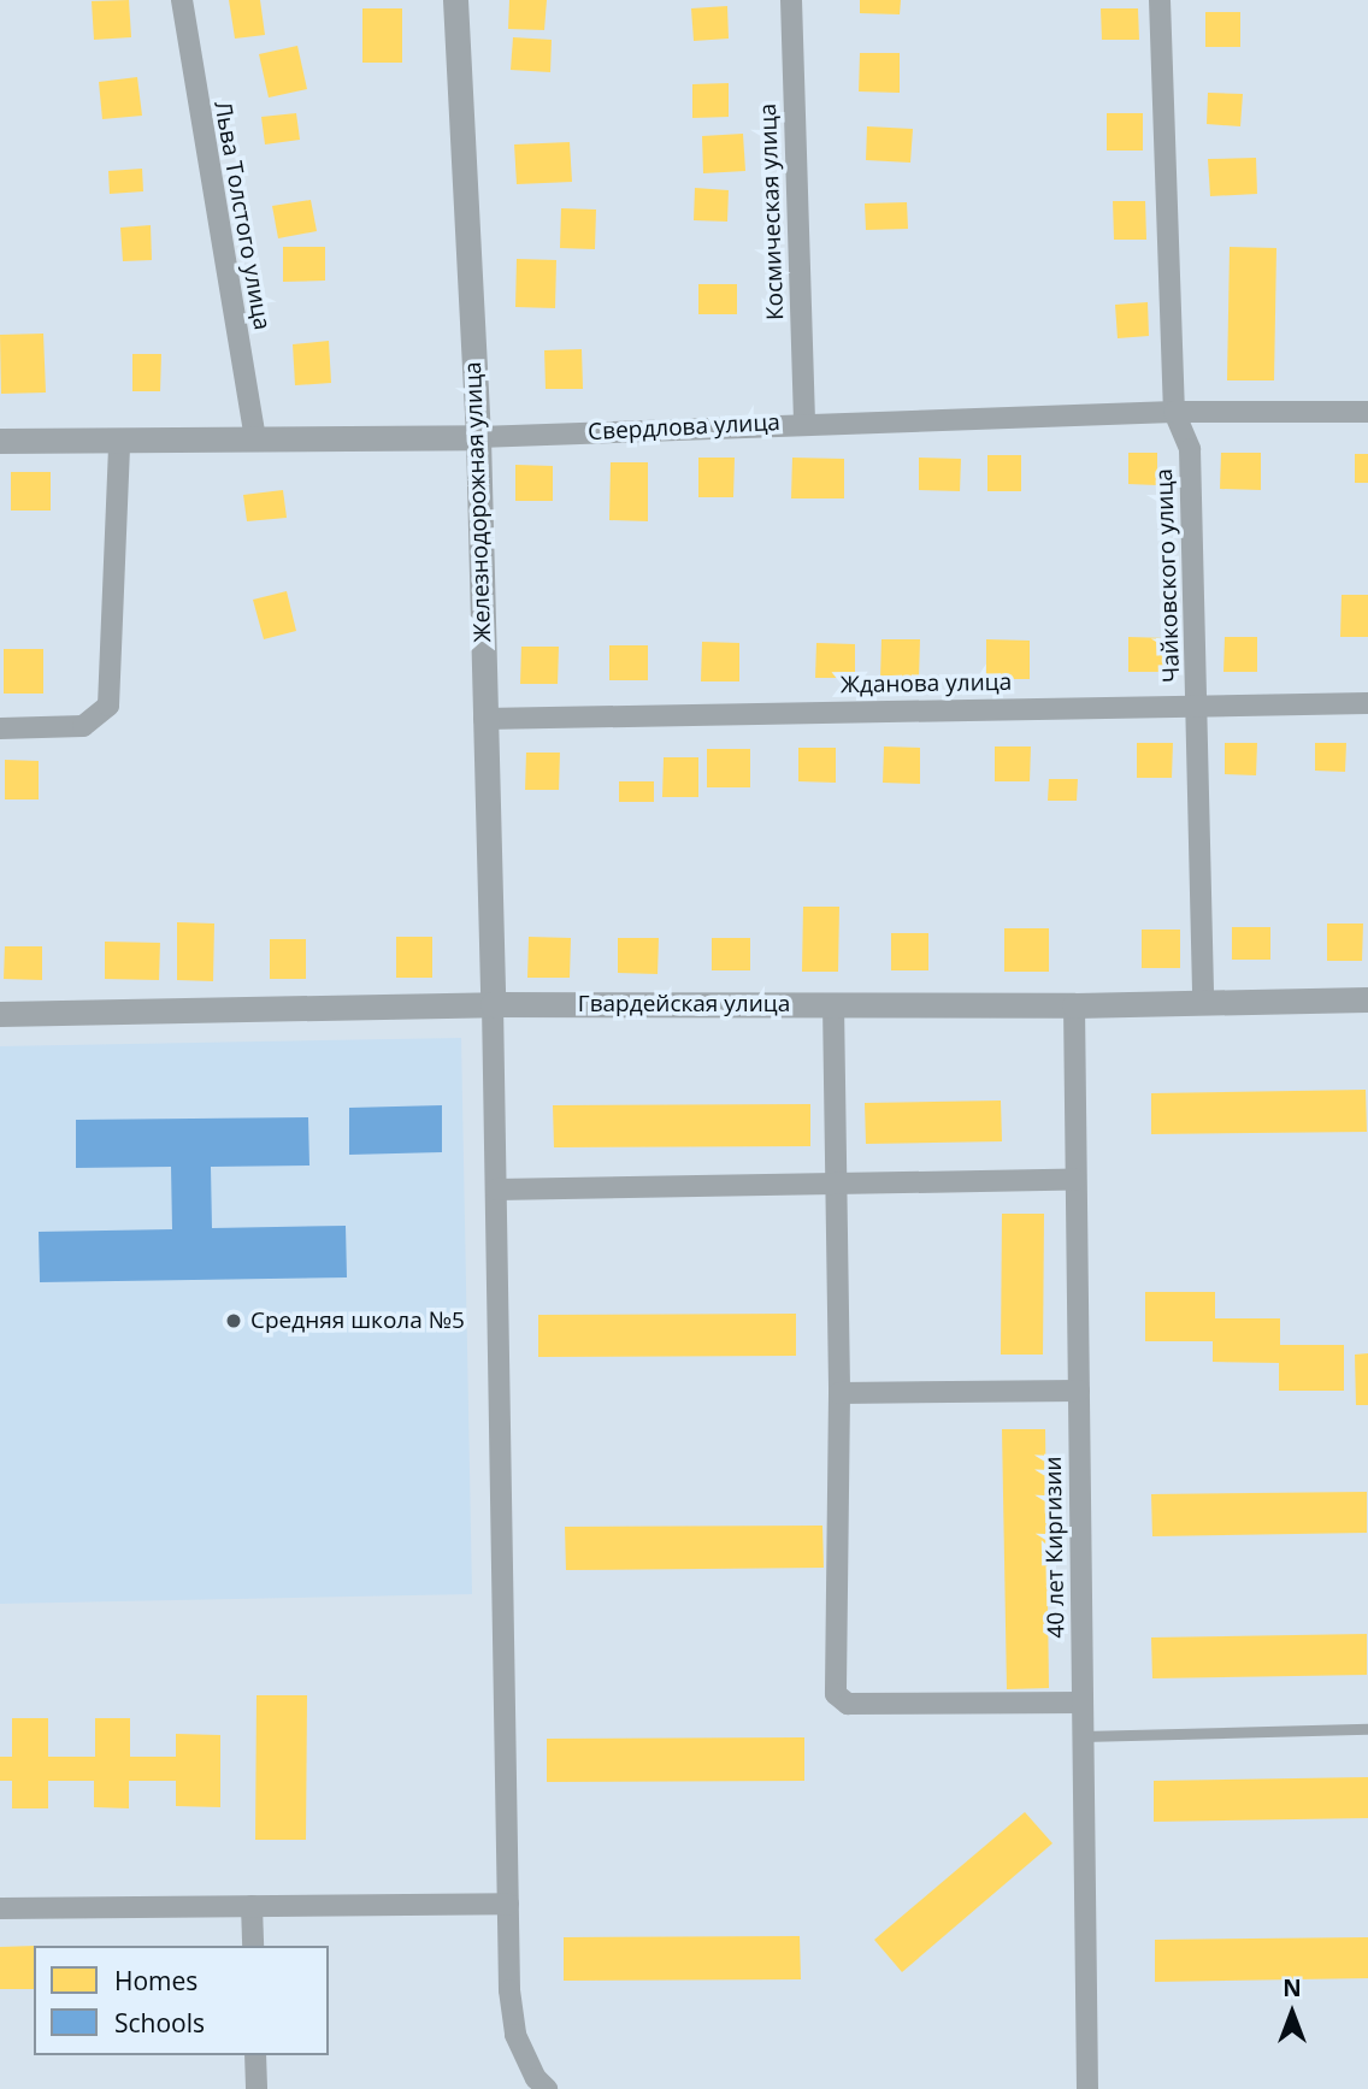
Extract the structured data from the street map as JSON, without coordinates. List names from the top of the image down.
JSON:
{
  "streets": {
    "street": [
      "Космическая улица",
      "Льва Толстого улица",
      "Свердлова улица",
      "Железнодорожная улица",
      "Чайковского улица",
      "Жданова улица",
      "Гвардейская улица",
      "40 лет Киргизии"
    ]
  },
  "crossings": [
    ["Космическая улица", "Свердлова улица"],
    ["Льва Толстого улица", "Свердлова улица"],
    ["Свердлова улица", "Железнодорожная улица"],
    ["Свердлова улица", "Чайковского улица"],
    ["Железнодорожная улица", "Жданова улица"],
    ["Железнодорожная улица", "Гвардейская улица"],
    ["Чайковского улица", "Жданова улица"],
    ["Чайковского улица", "Гвардейская улица"],
    ["Гвардейская улица", "40 лет Киргизии"]
  ],
  "places": ["Средняя школа №5"],
  "legend": ["Homes", "Schools"],
  "north": "top"
}
